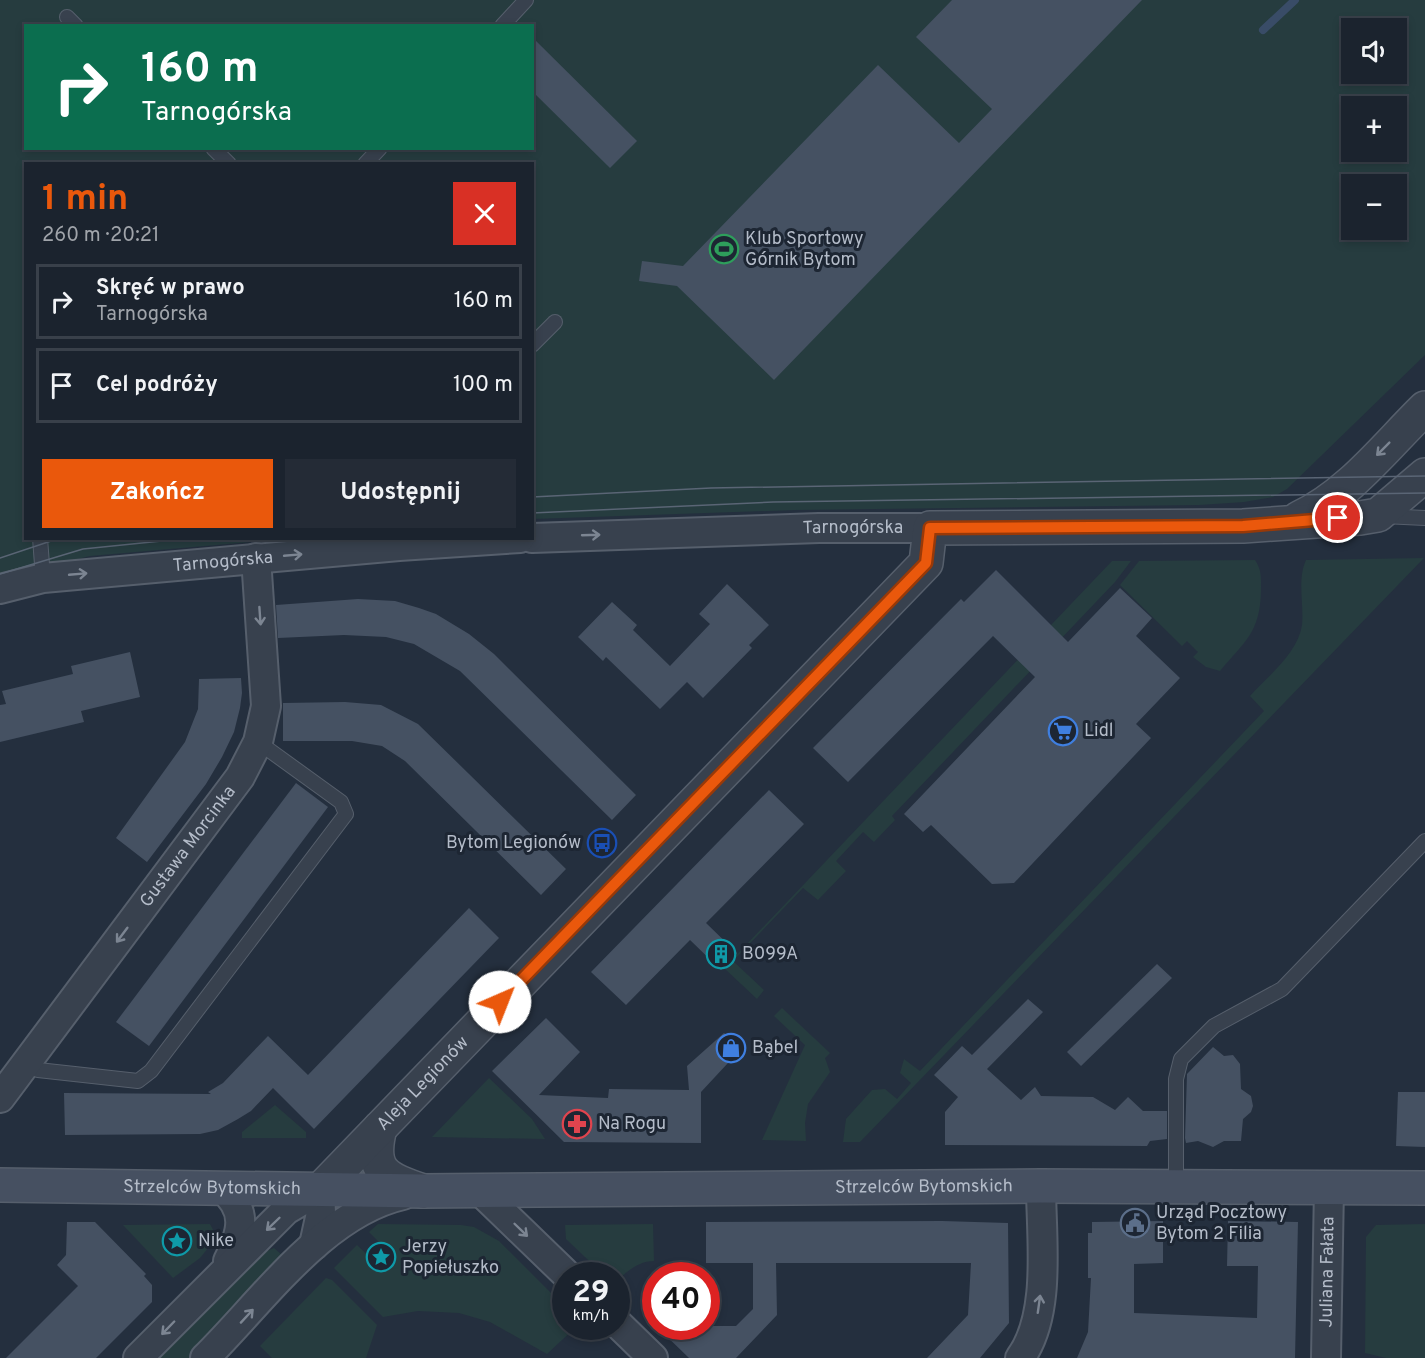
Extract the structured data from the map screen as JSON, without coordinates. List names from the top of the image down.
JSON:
{
  "streets": {
    "main road": ["Strzelców Bytomskich"],
    "street": [
      "Tarnogórska",
      "Gustawa Morcinka",
      "Aleja Legionów",
      "Juliana Fałata"
    ]
  },
  "crossings": [
    ["Tarnogórska", "Gustawa Morcinka"],
    ["Tarnogórska", "Aleja Legionów"],
    ["Aleja Legionów", "Strzelców Bytomskich"],
    ["Strzelców Bytomskich", "Juliana Fałata"]
  ],
  "one_way": ["Tarnogórska", "Gustawa Morcinka"],
  "places": {
    "sports": ["Klub Sportowy Górnik Bytom"],
    "supermarket": ["Lidl"],
    "bus stop": ["Bytom Legionów"],
    "building": ["B099A"],
    "shop": ["Bąbel"],
    "pharmacy": ["Na Rogu"],
    "public building": ["Urząd Pocztowy Bytom 2 Filia"],
    "place": ["Nike", "Jerzy Popiełuszko"]
  },
  "page": {
    "map_buttons": ["+", "−"],
    "turn": ["160 m", "Tarnogórska"],
    "heading": ["1 min", "260 m · 20:21"],
    "list": [
      {
        "name": "Skręć w prawo",
        "note": "Tarnogórska",
        "value": "160 m"
      },
      {
        "name": "Cel podróży",
        "value": "100 m"
      }
    ],
    "buttons": ["Zakończ", "Udostępnij"],
    "speed": "29 km/h",
    "limit": "40"
  }
}
